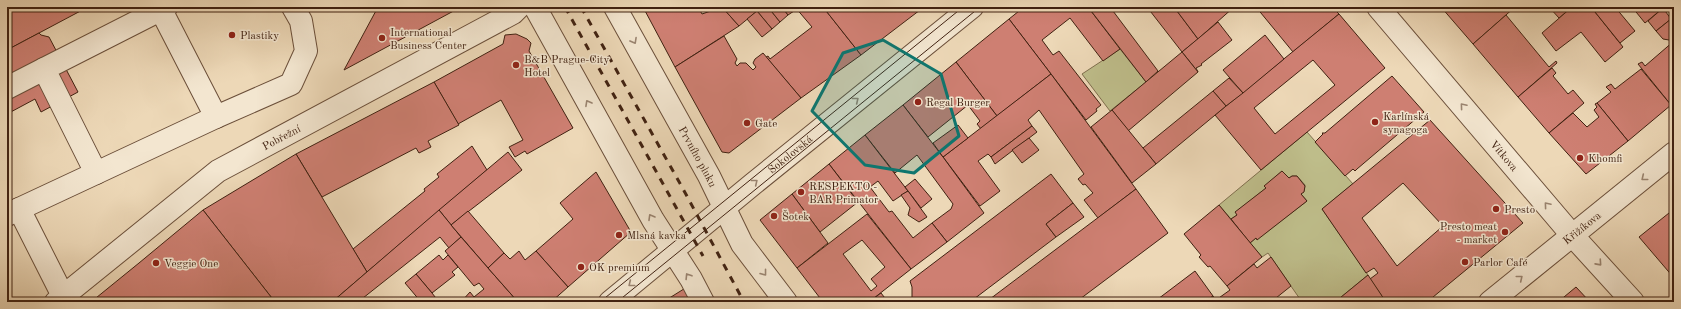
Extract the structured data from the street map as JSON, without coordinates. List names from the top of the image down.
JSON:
{
  "streets": {
    "street": [
      "Pobřežní",
      "Sokolovská",
      "Prvního pluku",
      "Vítkova",
      "Křižíkova"
    ]
  },
  "crossings": [
    ["Sokolovská", "Prvního pluku"],
    ["Vítkova", "Křižíkova"]
  ],
  "places": [
    "Plastiky",
    "International Business Center",
    "B&B Prague-City Hotel",
    "Regal Burger",
    "Karlínská synagoga",
    "Gate",
    "Khomfi",
    "RESPEKTO - BAR Primator",
    "Presto",
    "Šotek",
    "Presto meat - market",
    "Mlsná kavka",
    "Parlor Café",
    "Veggie One",
    "OK premium"
  ]
}
